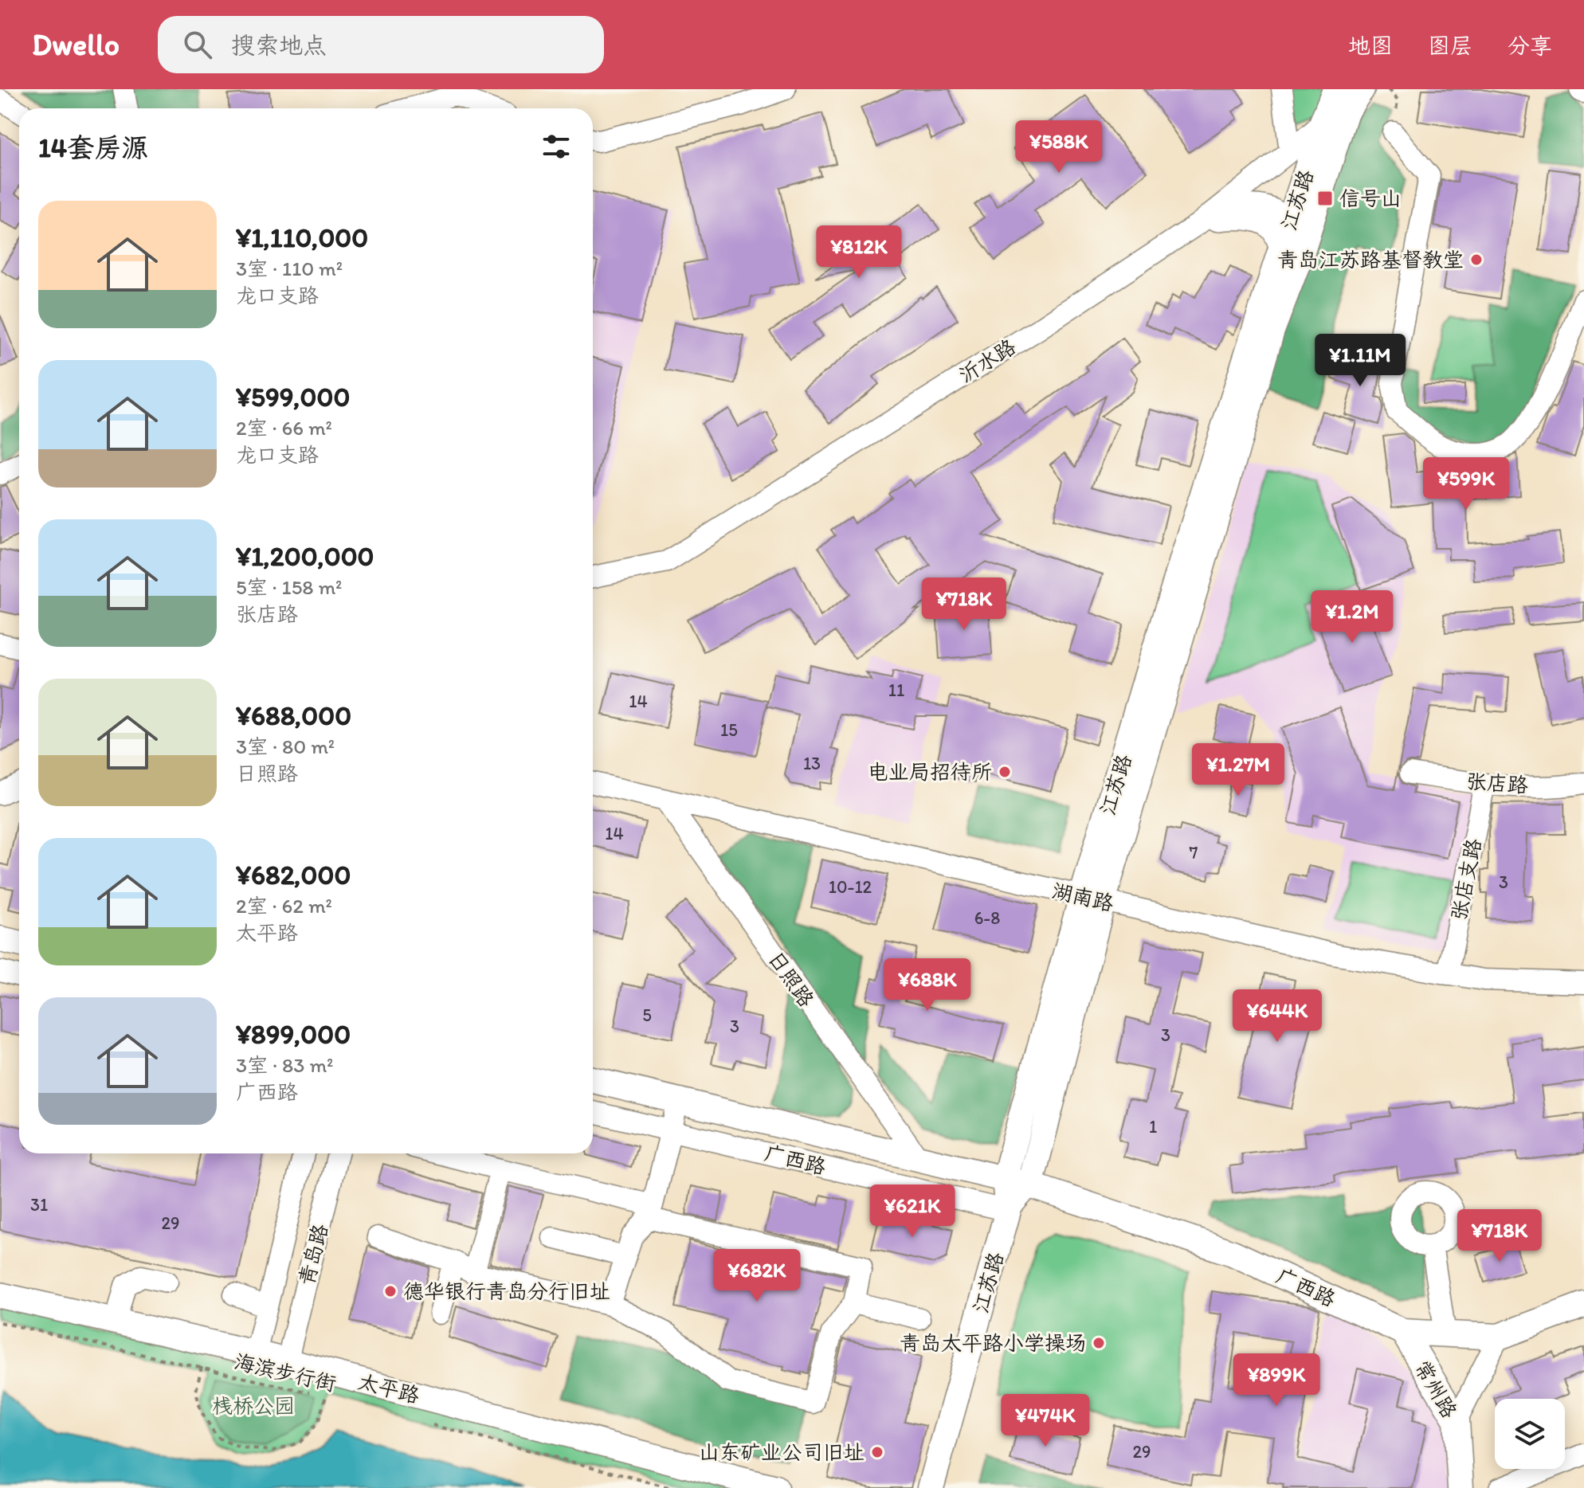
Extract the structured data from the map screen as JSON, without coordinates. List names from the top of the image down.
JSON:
{
  "streets": {
    "main road": [
      "江苏路",
      "广西路",
      "太平路",
      "常州路"
    ],
    "street": [
      "沂水路",
      "张店路",
      "张店支路",
      "湖南路",
      "日照路",
      "青岛路"
    ],
    "path": ["海滨步行街"]
  },
  "crossings": [
    ["江苏路", "沂水路"],
    ["江苏路", "湖南路"],
    ["江苏路", "广西路"],
    ["张店路", "张店支路"],
    ["张店支路", "湖南路"],
    ["湖南路", "日照路"],
    ["日照路", "广西路"],
    ["广西路", "常州路"],
    ["青岛路", "太平路"]
  ],
  "parks": ["栈桥公园"],
  "places": {
    "transit": ["信号山"],
    "other": [
      "青岛江苏路基督教堂",
      "电业局招待所",
      "德华银行青岛分行旧址",
      "青岛太平路小学操场",
      "山东矿业公司旧址"
    ]
  },
  "house_numbers": [
    "11",
    "14",
    "15",
    "13",
    "14",
    "7",
    "3",
    "10-12",
    "6-8",
    "5",
    "3",
    "3",
    "1",
    "31",
    "29",
    "29"
  ],
  "page": {
    "header": "Dwello",
    "search": "搜索地点",
    "nav": ["地图", "图层", "分享"],
    "heading": "14套房源",
    "price": [
      "¥588K",
      "¥812K",
      "¥1.11M",
      "¥599K",
      "¥718K",
      "¥1.2M",
      "¥1.27M",
      "¥688K",
      "¥644K",
      "¥621K",
      "¥718K",
      "¥682K",
      "¥899K",
      "¥474K"
    ],
    "list": [
      {
        "name": "¥1,110,000",
        "note": "3室 · 110 m² · 龙口支路"
      },
      {
        "name": "¥599,000",
        "note": "2室 · 66 m² · 龙口支路"
      },
      {
        "name": "¥1,200,000",
        "note": "5室 · 158 m² · 张店路"
      },
      {
        "name": "¥688,000",
        "note": "3室 · 80 m² · 日照路"
      },
      {
        "name": "¥682,000",
        "note": "2室 · 62 m² · 太平路"
      },
      {
        "name": "¥899,000",
        "note": "3室 · 83 m² · 广西路"
      }
    ]
  }
}
